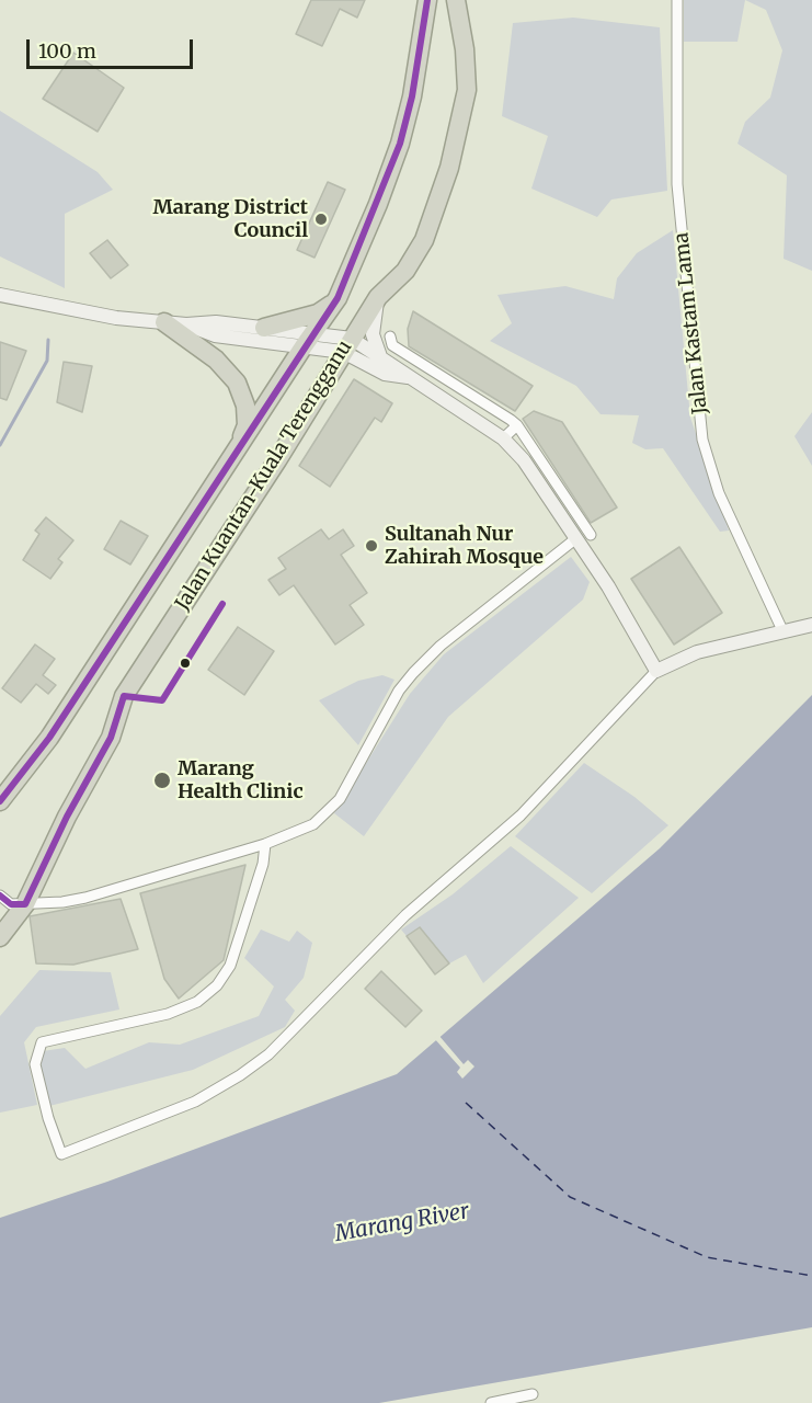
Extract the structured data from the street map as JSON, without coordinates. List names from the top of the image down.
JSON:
{
  "streets": {
    "highway": ["Jalan Kuantan-Kuala Terengganu"],
    "street": ["Jalan Kastam Lama"]
  },
  "water": ["Marang River"],
  "places": ["Marang District Council", "Sultanah Nur Zahirah Mosque", "Marang Health Clinic"],
  "scale_bar": "100 m"
}
